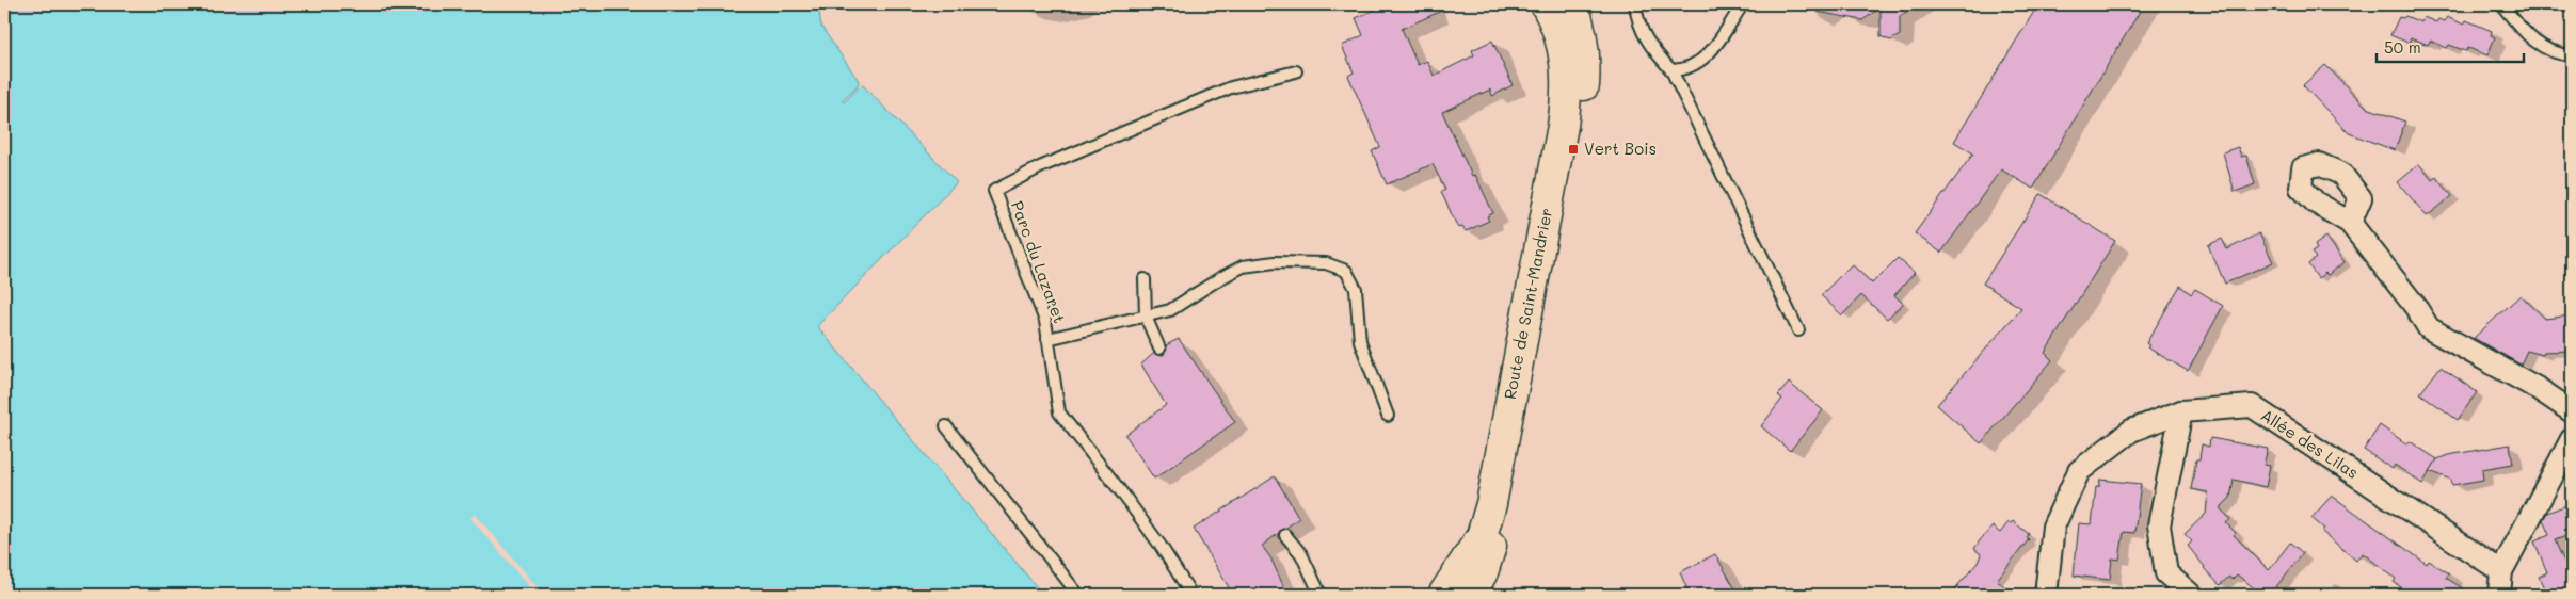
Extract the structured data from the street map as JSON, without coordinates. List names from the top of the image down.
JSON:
{
  "streets": {
    "main road": ["Route de Saint-Mandrier"],
    "street": ["Allée des Lilas"],
    "lane": ["Parc du Lazaret"]
  },
  "places": {
    "transit": ["Vert Bois"]
  },
  "scale_bar": "50 m"
}
